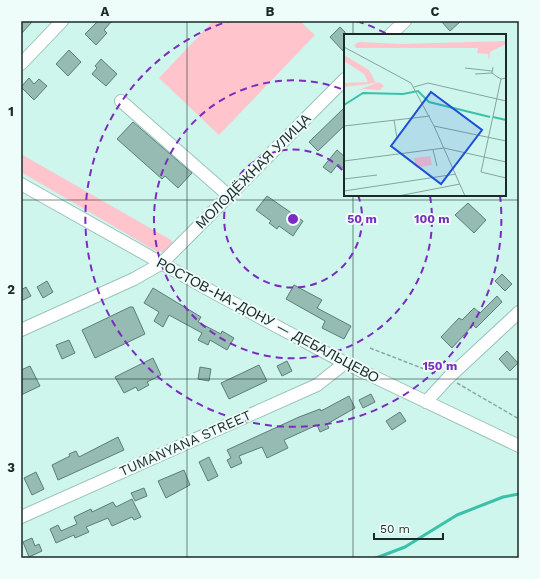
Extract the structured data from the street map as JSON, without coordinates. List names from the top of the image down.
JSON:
{
  "streets": {
    "street": ["МОЛОДЁЖНАЯ УЛИЦА", "РОСТОВ-НА-ДОНУ — ДЕБАЛЬЦЕВО", "TUMANYANA STREET"]
  },
  "crossings": [
    ["МОЛОДЁЖНАЯ УЛИЦА", "РОСТОВ-НА-ДОНУ — ДЕБАЛЬЦЕВО"],
    ["РОСТОВ-НА-ДОНУ — ДЕБАЛЬЦЕВО", "TUMANYANA STREET"]
  ],
  "scale_bar": "50 m",
  "grid": {
    "columns": ["A", "B", "C"],
    "rows": ["1", "2", "3"]
  },
  "rings": ["50 m", "100 m", "150 m"]
}
